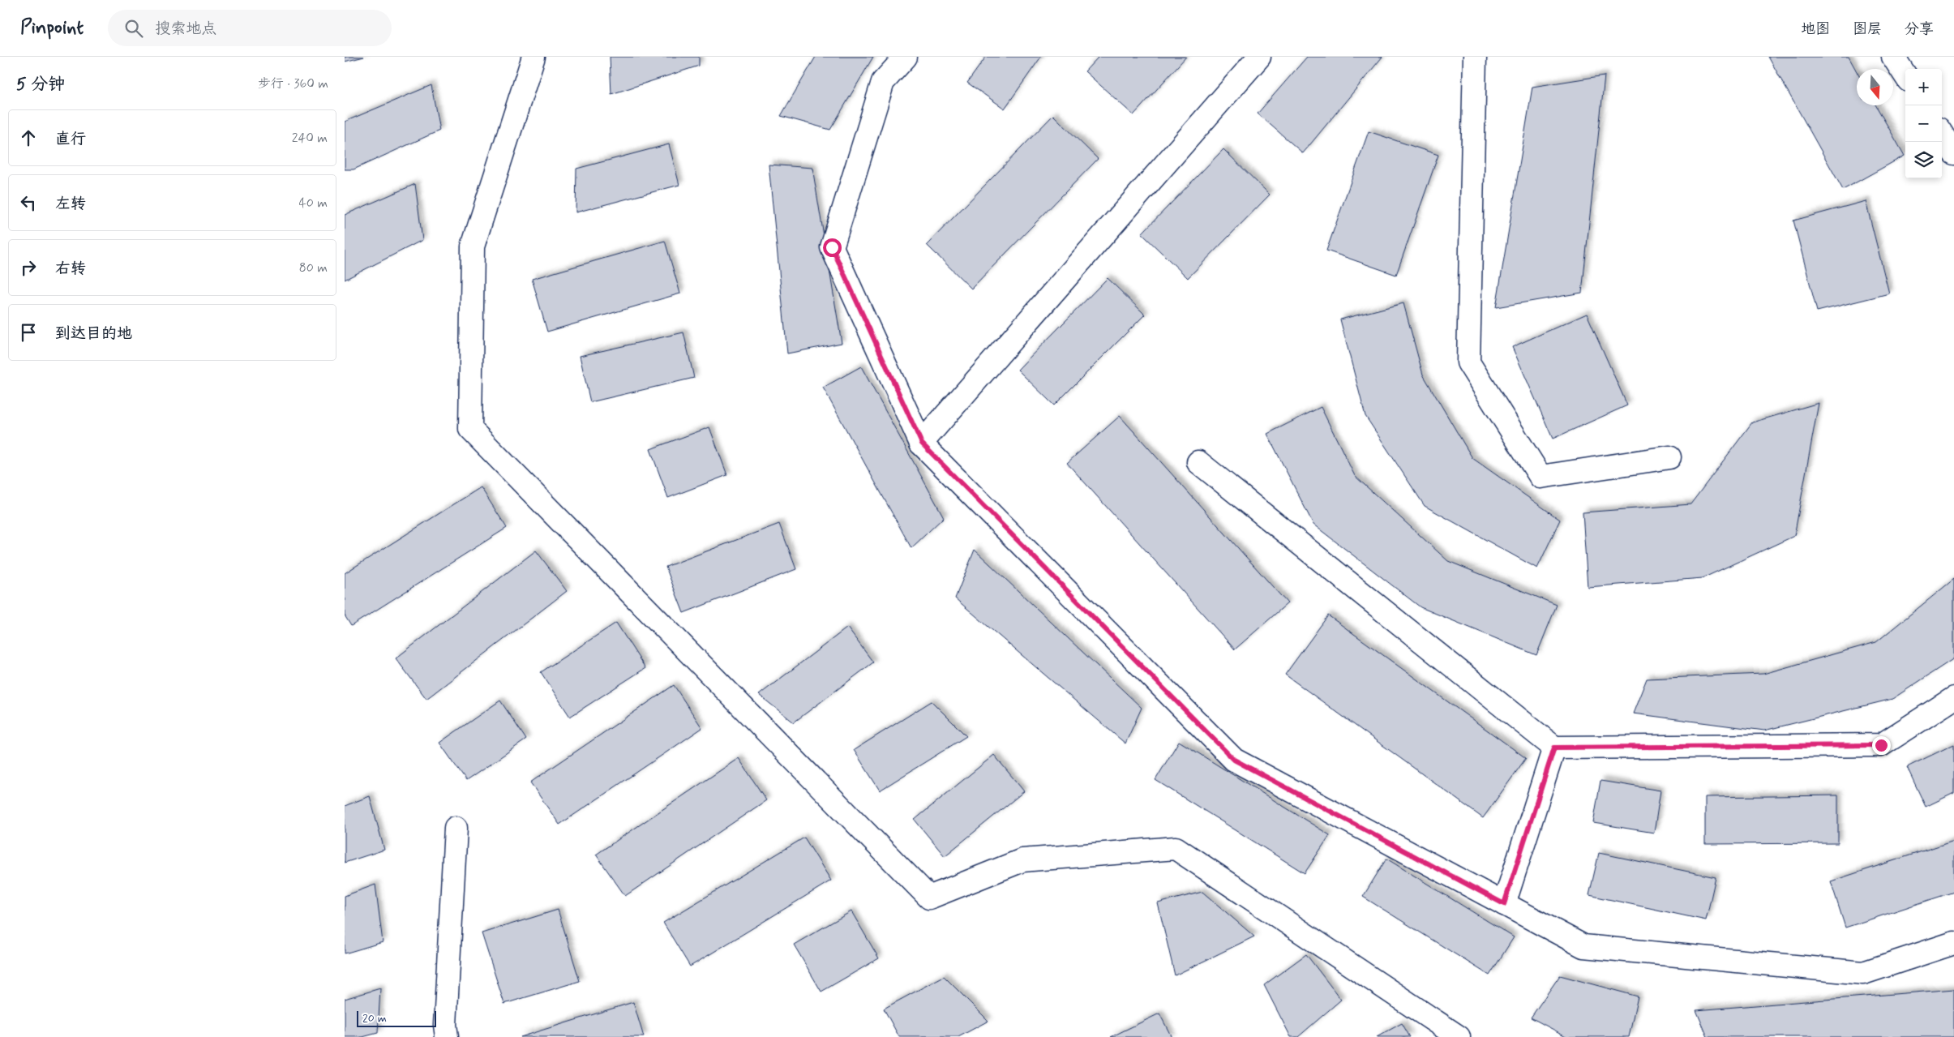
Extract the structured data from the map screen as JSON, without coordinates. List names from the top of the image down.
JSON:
{
  "scale_bar": "20 m",
  "north": "bottom",
  "page": {
    "header": "Pinpoint",
    "search": "搜索地点",
    "nav": ["地图", "图层", "分享"],
    "heading": ["5 分钟", "步行 · 360 m"],
    "map_buttons": ["+", "−"],
    "list": [
      ["直行", "240 m"],
      ["左转", "40 m"],
      ["右转", "80 m"],
      "到达目的地"
    ],
    "scale": "20 m"
  }
}
